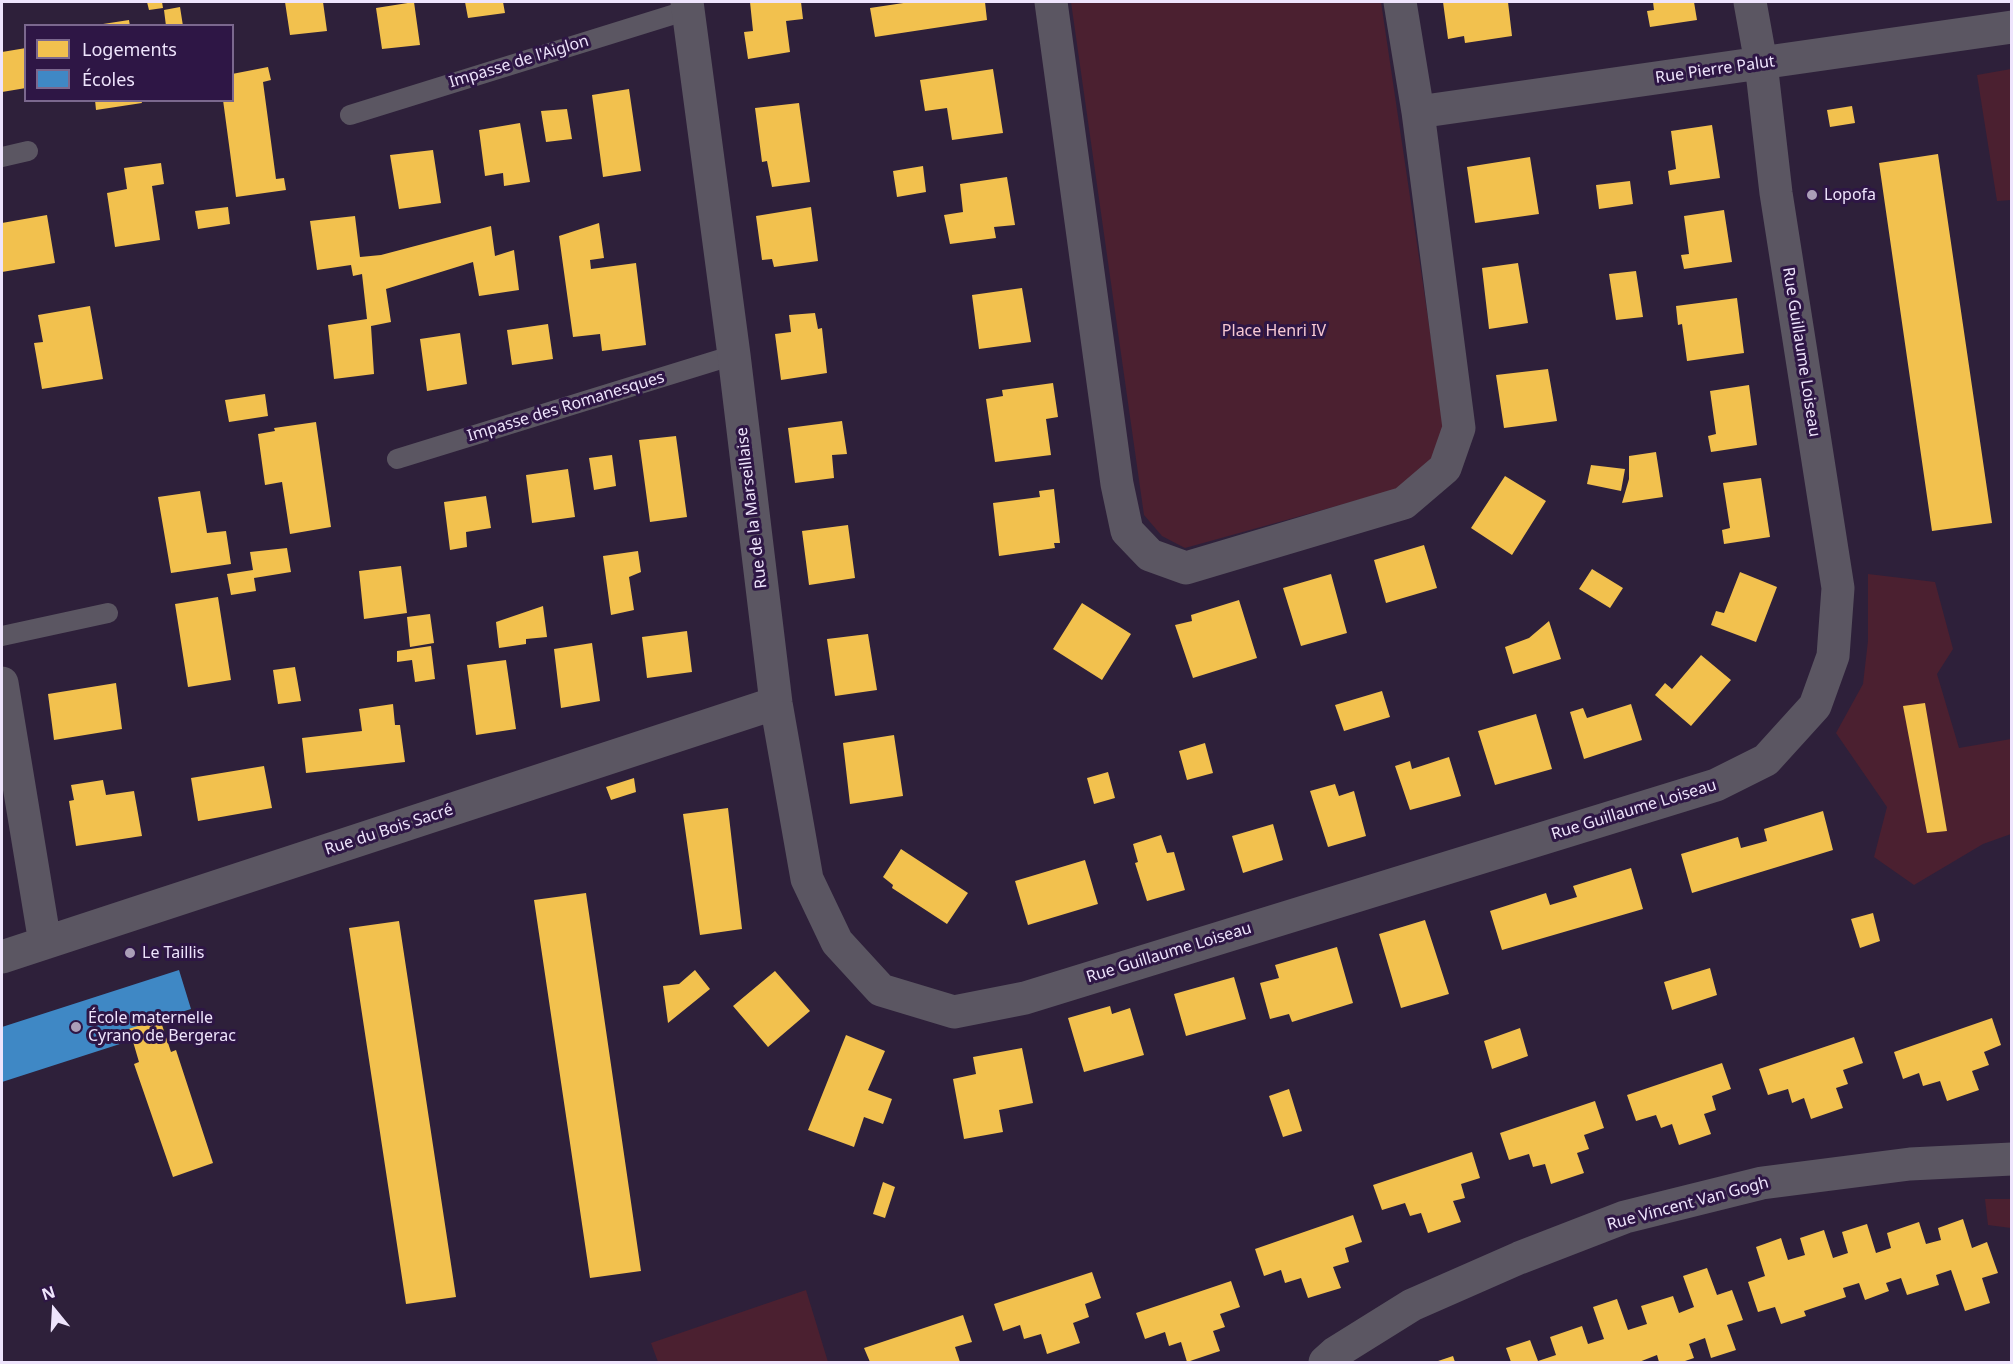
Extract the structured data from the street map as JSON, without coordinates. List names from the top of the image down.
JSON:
{
  "streets": {
    "street": [
      "Rue Pierre Palut",
      "Rue Guillaume Loiseau",
      "Rue de la Marseillaise",
      "Rue du Bois Sacré",
      "Rue Vincent Van Gogh"
    ],
    "lane": ["Impasse de l'Aiglon", "Impasse des Romanesques"]
  },
  "crossings": [
    ["Impasse de l'Aiglon", "Rue de la Marseillaise"],
    ["Rue Pierre Palut", "Rue Guillaume Loiseau"],
    ["Rue Guillaume Loiseau", "Rue de la Marseillaise"],
    ["Impasse des Romanesques", "Rue de la Marseillaise"],
    ["Rue de la Marseillaise", "Rue du Bois Sacré"]
  ],
  "parks": ["Place Henri IV"],
  "places": ["Lopofa", "Le Taillis", "École maternelle Cyrano de Bergerac"],
  "legend": ["Logements", "Écoles"],
  "north": "top"
}
